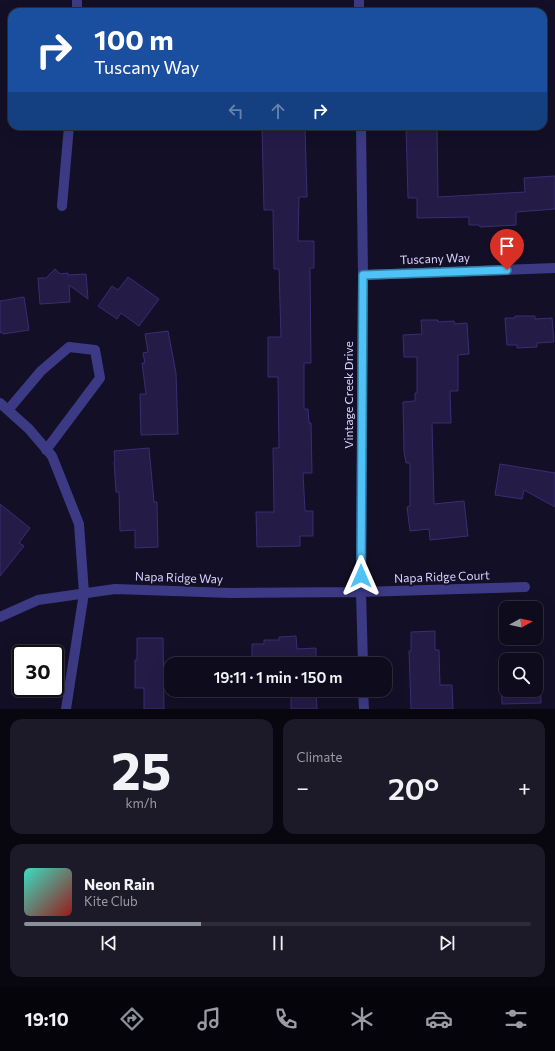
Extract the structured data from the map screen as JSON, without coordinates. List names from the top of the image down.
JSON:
{
  "streets": {
    "street": [
      "Tuscany Way",
      "Vintage Creek Drive",
      "Napa Ridge Court",
      "Napa Ridge Way"
    ]
  },
  "crossings": [
    ["Tuscany Way", "Vintage Creek Drive"],
    ["Vintage Creek Drive", "Napa Ridge Court"],
    ["Vintage Creek Drive", "Napa Ridge Way"],
    ["Napa Ridge Court", "Napa Ridge Way"]
  ],
  "north": "right",
  "page": {
    "turn": ["100 m", "Tuscany Way"],
    "limit": "30",
    "trip": "19:11 · 1 min · 150 m",
    "tile": [
      ["25", "km/h"],
      "Climate"
    ],
    "heat": ["−", "20°", "+"],
    "song": ["Neon Rain", "Kite Club"],
    "tabs": "19:10"
  }
}
